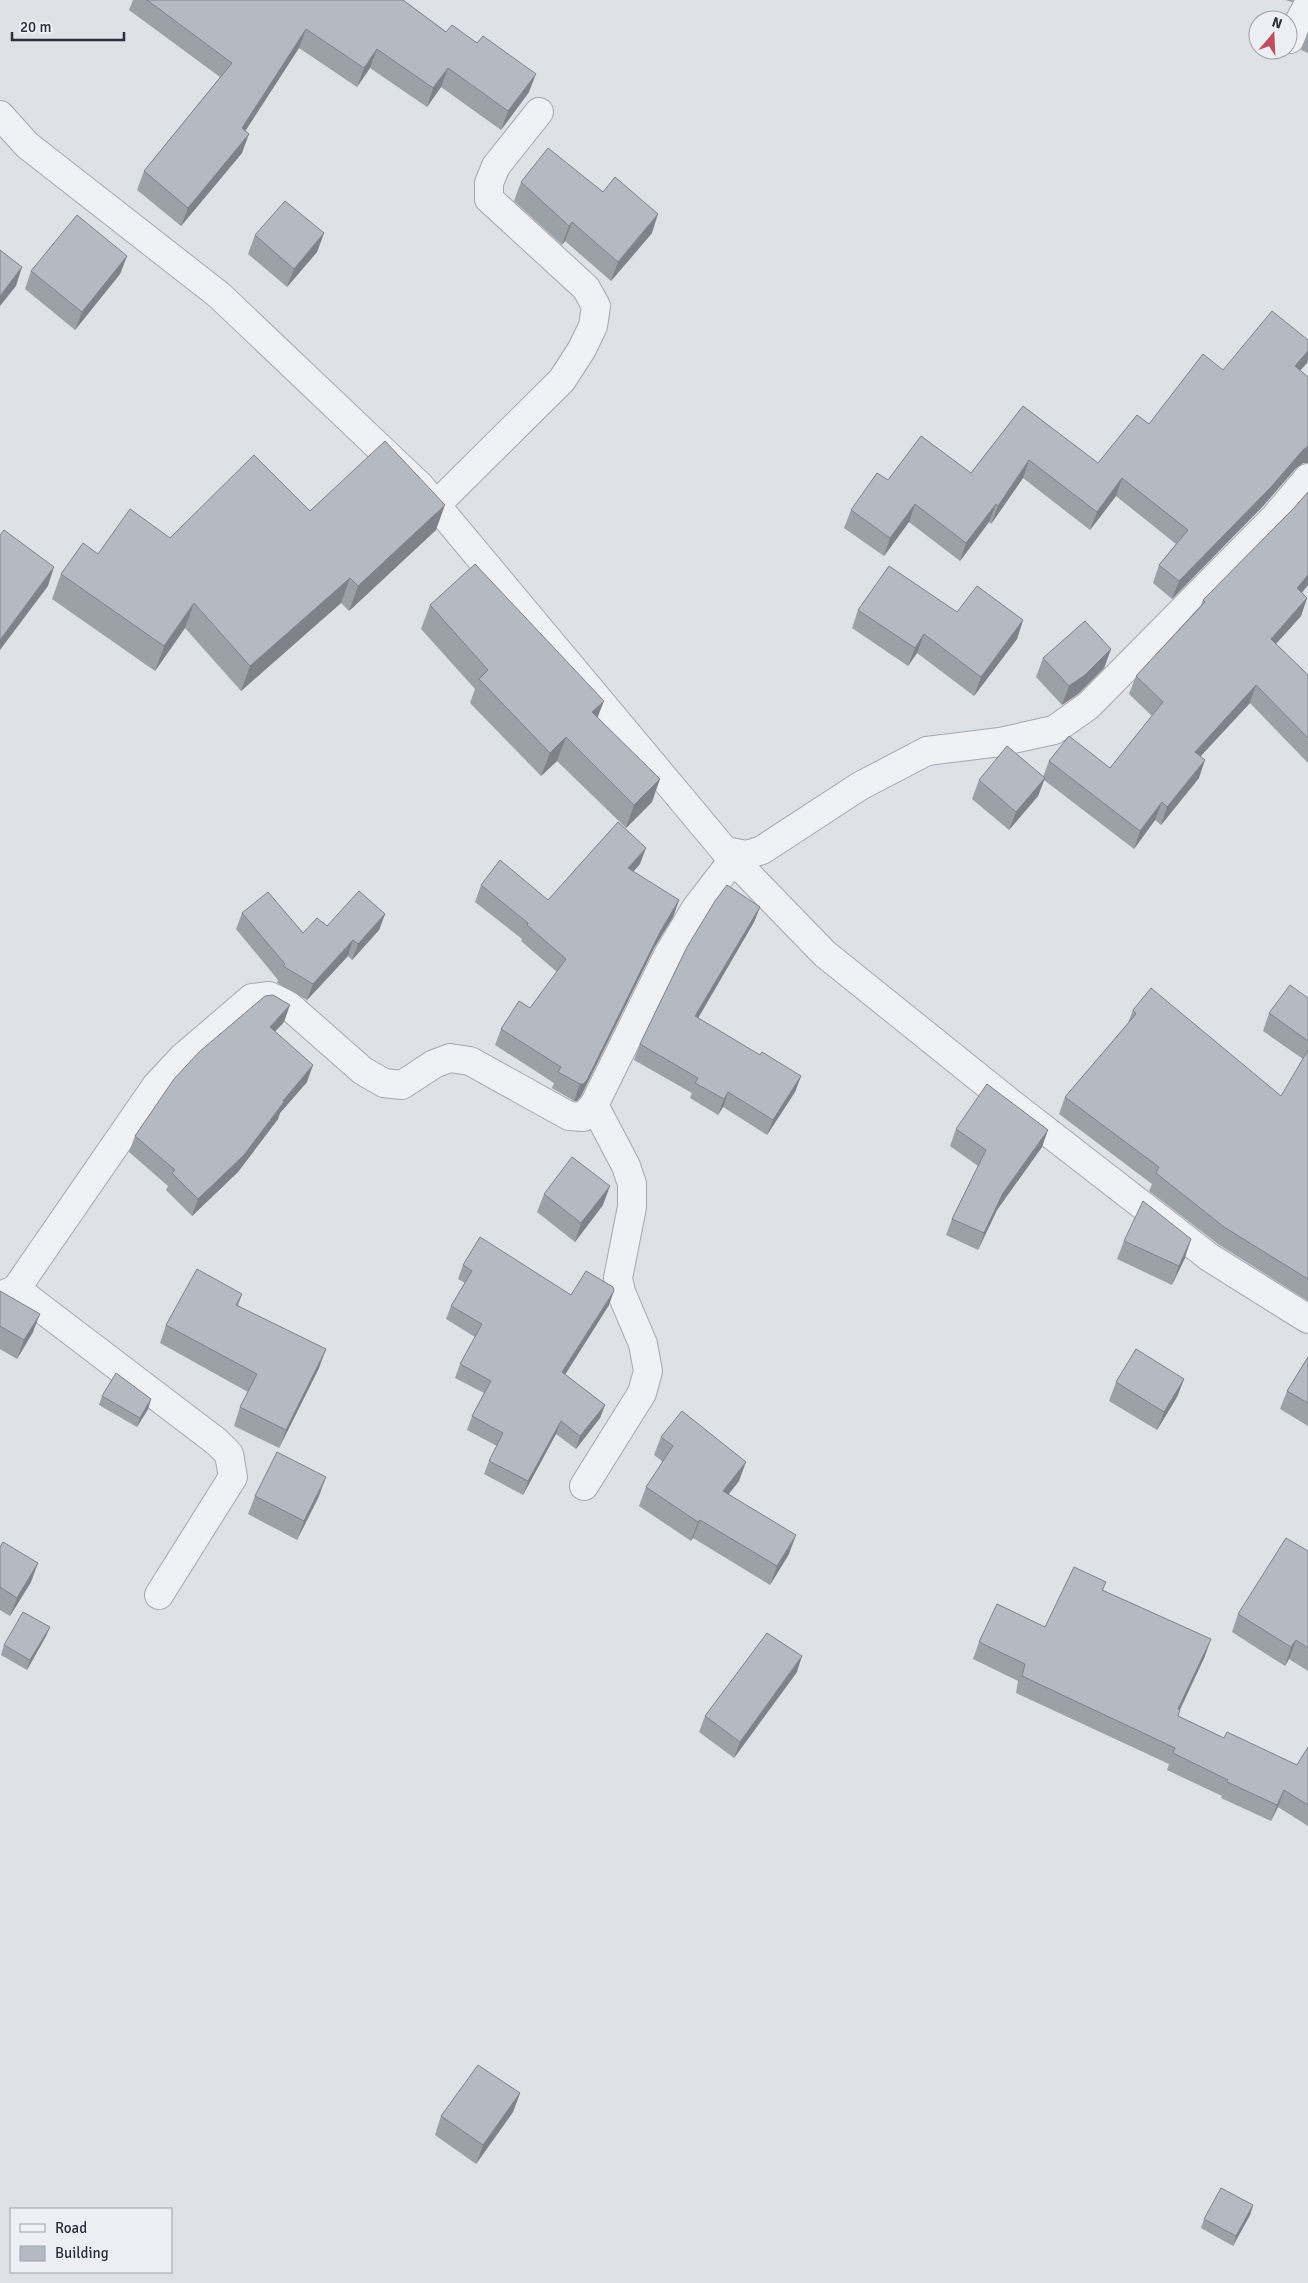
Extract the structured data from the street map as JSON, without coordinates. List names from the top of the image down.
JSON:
{
  "legend": ["Road", "Building"],
  "scale_bar": "20 m",
  "north": "top"
}
